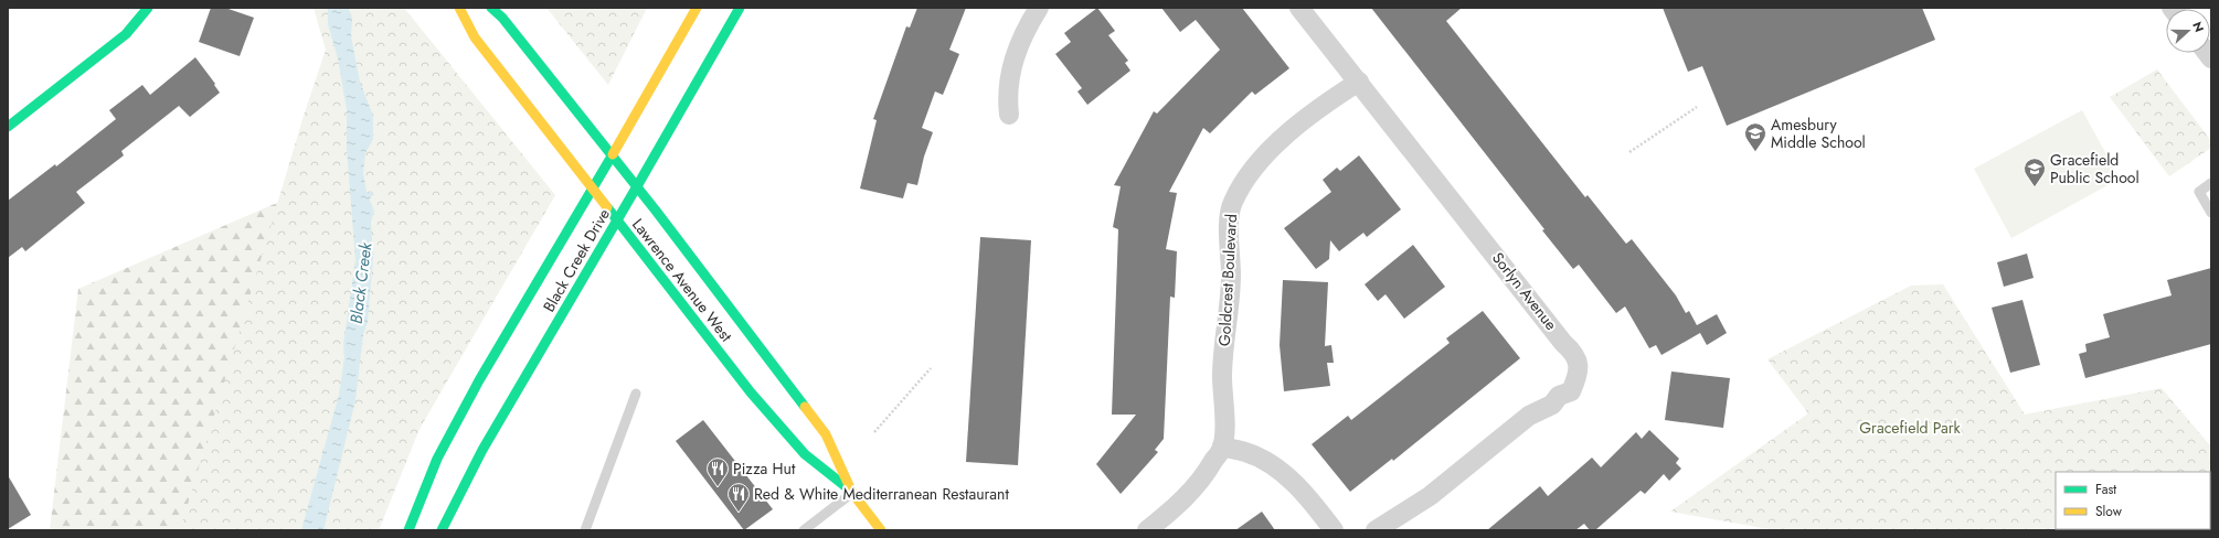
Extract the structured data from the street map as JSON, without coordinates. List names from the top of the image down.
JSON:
{
  "streets": {
    "main road": ["Black Creek Drive", "Lawrence Avenue West"],
    "street": ["Goldcrest Boulevard", "Sorlyn Avenue"]
  },
  "crossings": [
    ["Black Creek Drive", "Lawrence Avenue West"],
    ["Goldcrest Boulevard", "Sorlyn Avenue"]
  ],
  "water": ["Black Creek"],
  "parks": ["Gracefield Park"],
  "places": {
    "school or university": ["Amesbury Middle School", "Gracefield Public School"],
    "restaurant": ["Pizza Hut", "Red & White Mediterranean Restaurant"]
  },
  "legend": ["Fast", "Slow"],
  "north": "right"
}
